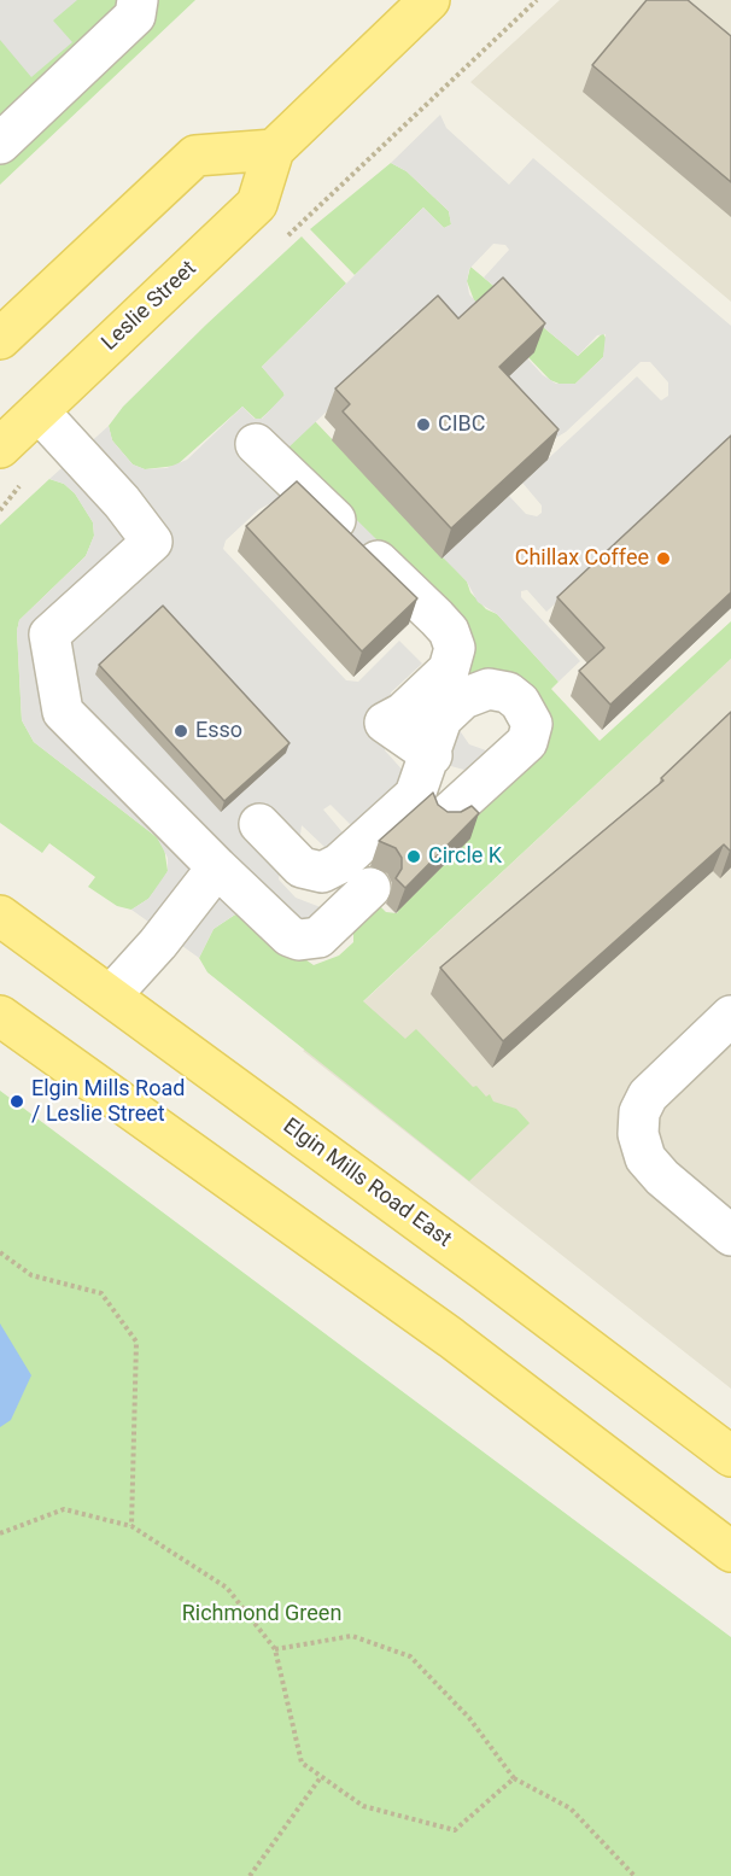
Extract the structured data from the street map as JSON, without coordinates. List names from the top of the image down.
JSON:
{
  "streets": {
    "main road": ["Leslie Street", "Elgin Mills Road East"]
  },
  "parks": ["Richmond Green"],
  "places": [
    "CIBC",
    "Chillax Coffee",
    "Esso",
    "Circle K",
    "Elgin Mills Road / Leslie Street"
  ]
}
